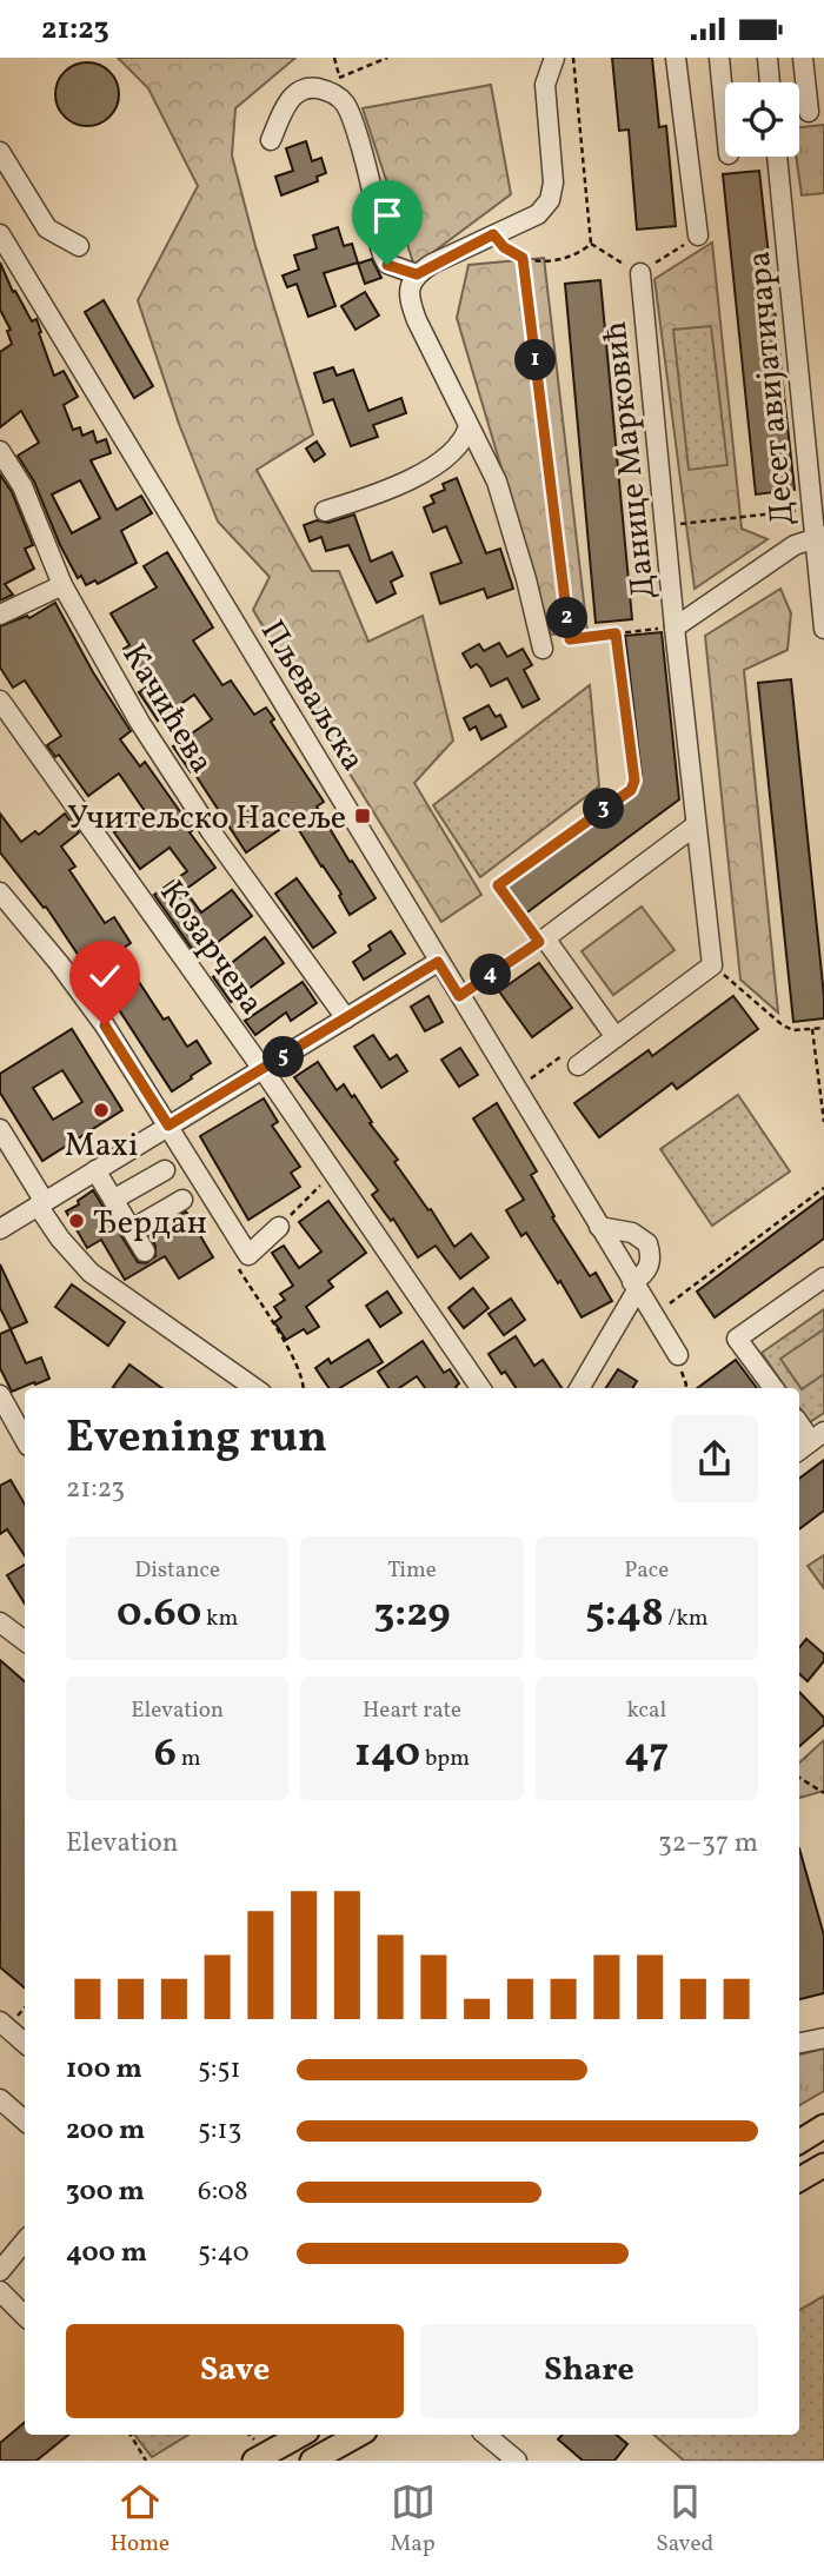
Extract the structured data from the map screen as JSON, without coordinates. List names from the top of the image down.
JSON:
{
  "streets": {
    "street": [
      "Десет авијатичара",
      "Данице Марковић",
      "Пљеваљска",
      "Качићева",
      "Козарчева"
    ]
  },
  "places": {
    "transit": ["Учитељско Насеље"],
    "other": ["Maxi", "Ђердан"]
  },
  "page": {
    "status": "21:23",
    "pins": [
      "1",
      "2",
      "3",
      "4",
      "5"
    ],
    "heading": ["Evening run", "21:23"],
    "stats": [
      ["Distance", "0.60 km"],
      ["Time", "3:29"],
      ["Pace", "5:48 /km"],
      ["Elevation", "6 m"],
      ["Heart rate", "140 bpm"],
      ["kcal", "47"]
    ],
    "chart": ["Elevation", "32–37 m"],
    "list": [
      {
        "name": "100 m",
        "note": "5:51"
      },
      {
        "name": "200 m",
        "note": "5:13"
      },
      {
        "name": "300 m",
        "note": "6:08"
      },
      {
        "name": "400 m",
        "note": "5:40"
      }
    ],
    "buttons": ["Save", "Share"],
    "tabs": ["Home", "Map", "Saved"]
  }
}
